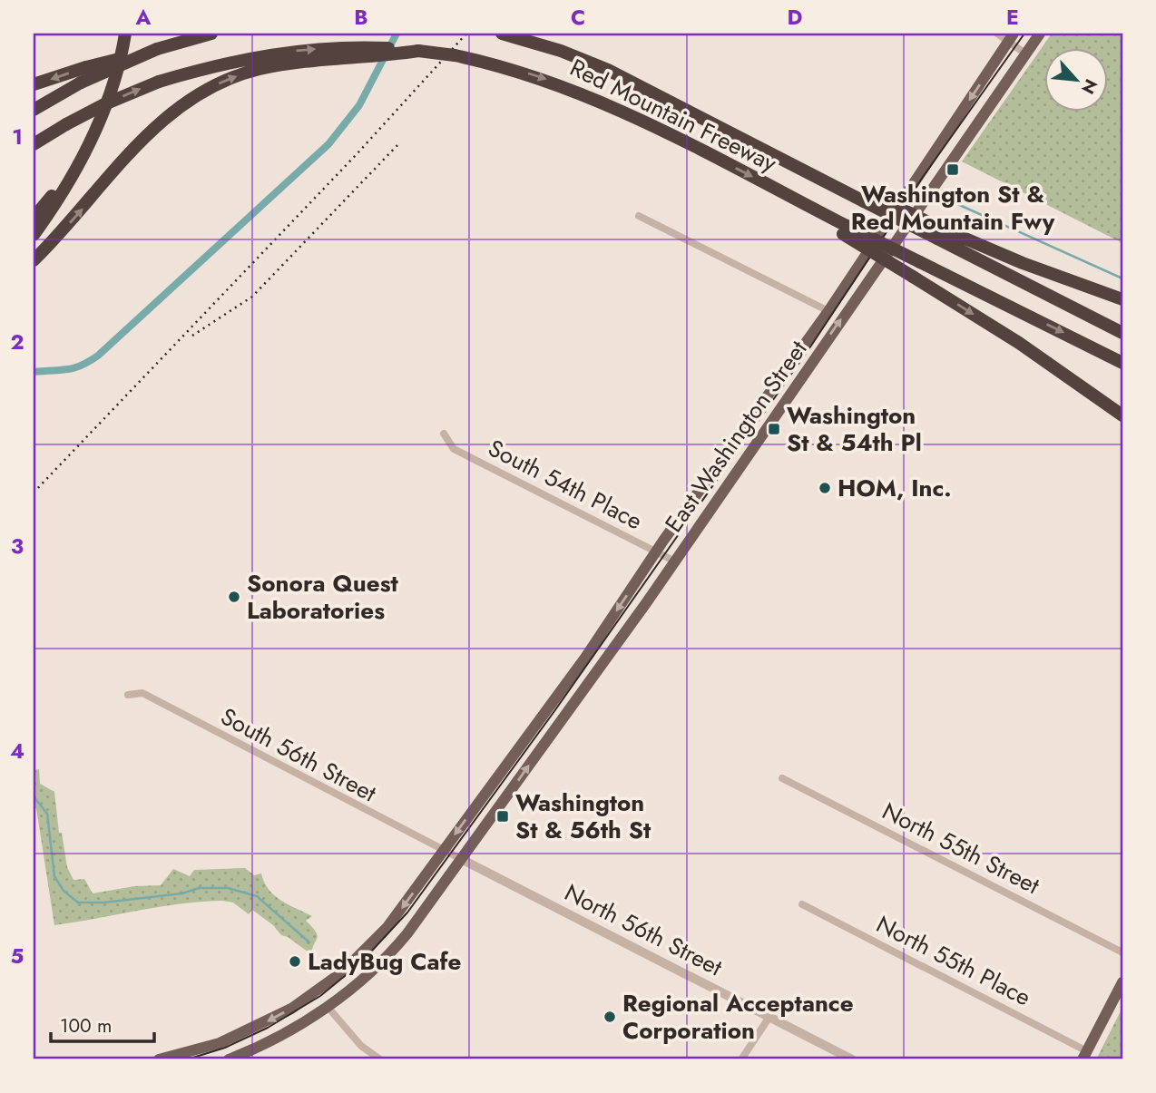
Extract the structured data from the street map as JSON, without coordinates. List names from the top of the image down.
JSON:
{
  "streets": {
    "highway": ["Red Mountain Freeway"],
    "main road": ["East Washington Street"],
    "street": [
      "South 54th Place",
      "South 56th Street",
      "North 55th Street",
      "North 56th Street",
      "North 55th Place"
    ]
  },
  "crossings": [
    ["East Washington Street", "South 54th Place"],
    ["East Washington Street", "South 56th Street"],
    ["East Washington Street", "North 56th Street"],
    ["South 56th Street", "North 56th Street"]
  ],
  "places": {
    "transit": ["Washington St & Red Mountain Fwy", "Washington St & 54th Pl", "Washington St & 56th St"],
    "other": [
      "HOM, Inc.",
      "Sonora Quest Laboratories",
      "LadyBug Cafe",
      "Regional Acceptance Corporation"
    ]
  },
  "scale_bar": "100 m",
  "north": "bottom right",
  "grid": {
    "columns": [
      "A",
      "B",
      "C",
      "D",
      "E"
    ],
    "rows": [
      "1",
      "2",
      "3",
      "4",
      "5"
    ]
  }
}
